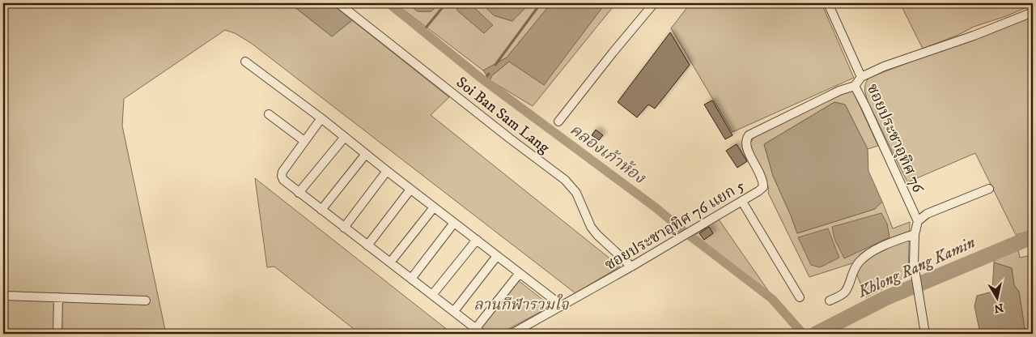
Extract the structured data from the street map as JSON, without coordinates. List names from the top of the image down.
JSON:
{
  "streets": {
    "street": ["Soi Ban Sam Lang", "ซอยประชาอุทิศ 76", "ซอยประชาอุทิศ 76 แยก 5"]
  },
  "crossings": [
    ["Soi Ban Sam Lang", "ซอยประชาอุทิศ 76 แยก 5"],
    ["ซอยประชาอุทิศ 76", "ซอยประชาอุทิศ 76 แยก 5"]
  ],
  "water": ["คลองเก้าห้อง", "Khlong Rang Kamin"],
  "parks": ["ลานกีฬารวมใจ"],
  "north": "bottom"
}
